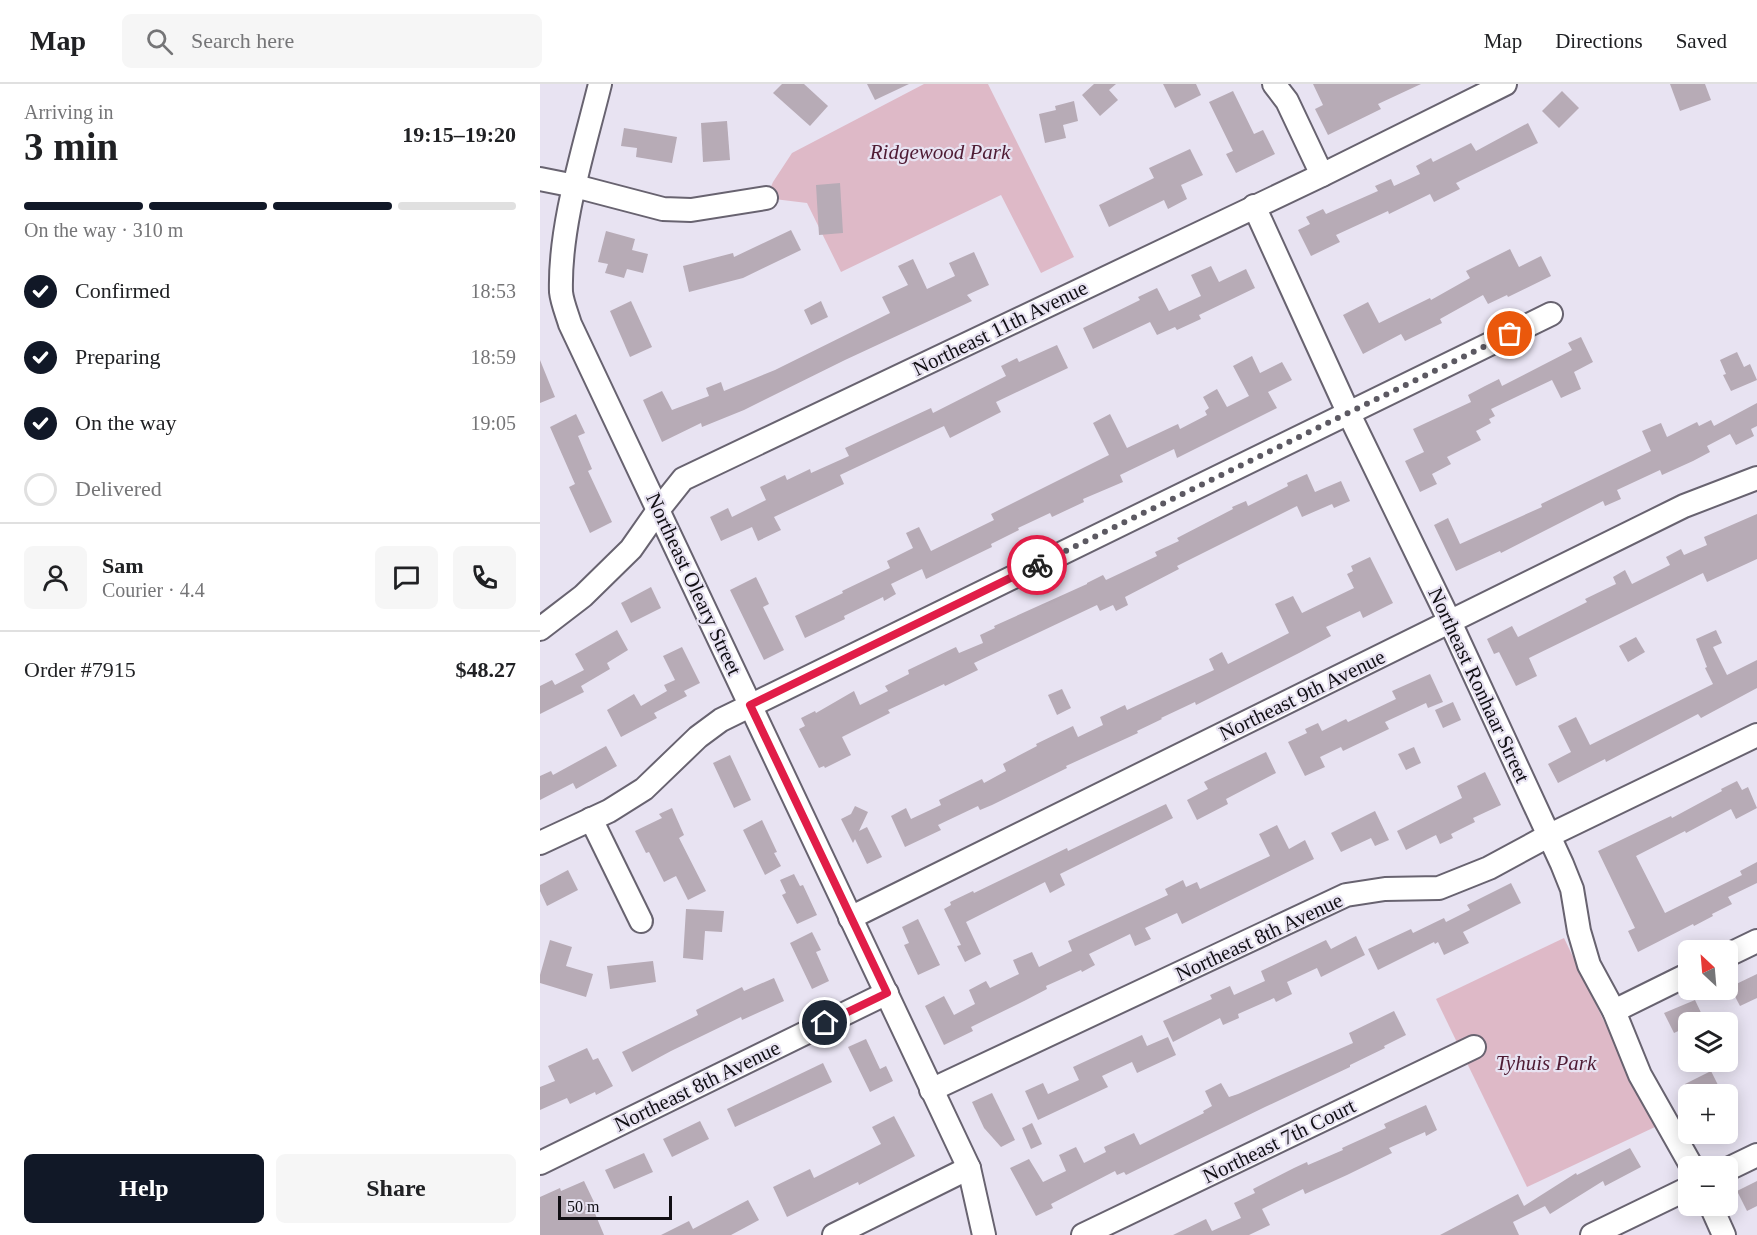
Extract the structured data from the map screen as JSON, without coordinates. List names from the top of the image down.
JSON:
{
  "streets": {
    "street": [
      "Northeast 11th Avenue",
      "Northeast Oleary Street",
      "Northeast Ronhaar Street",
      "Northeast 9th Avenue",
      "Northeast 8th Avenue",
      "Northeast 7th Court"
    ]
  },
  "crossings": [
    ["Northeast 11th Avenue", "Northeast Oleary Street"],
    ["Northeast 11th Avenue", "Northeast Ronhaar Street"],
    ["Northeast Oleary Street", "Northeast 9th Avenue"],
    ["Northeast Oleary Street", "Northeast 8th Avenue"],
    ["Northeast Ronhaar Street", "Northeast 9th Avenue"],
    ["Northeast Ronhaar Street", "Northeast 8th Avenue"]
  ],
  "parks": ["Ridgewood Park", "Tyhuis Park"],
  "scale_bar": "50 m",
  "north": "top left",
  "page": {
    "header": "Map",
    "search": "Search here",
    "nav": ["Map", "Directions", "Saved"],
    "heading": ["3 min", "Arriving in", "19:15–19:20"],
    "panel": [
      "Sam",
      "Courier · 4.4",
      "Order #7915",
      "$48.27"
    ],
    "bar": "On the way · 310 m",
    "list": [
      ["Confirmed", "18:53"],
      ["Preparing", "18:59"],
      ["On the way", "19:05"],
      "Delivered"
    ],
    "map_buttons": ["+", "−"],
    "buttons": ["Help", "Share"],
    "scale": "50 m"
  }
}
